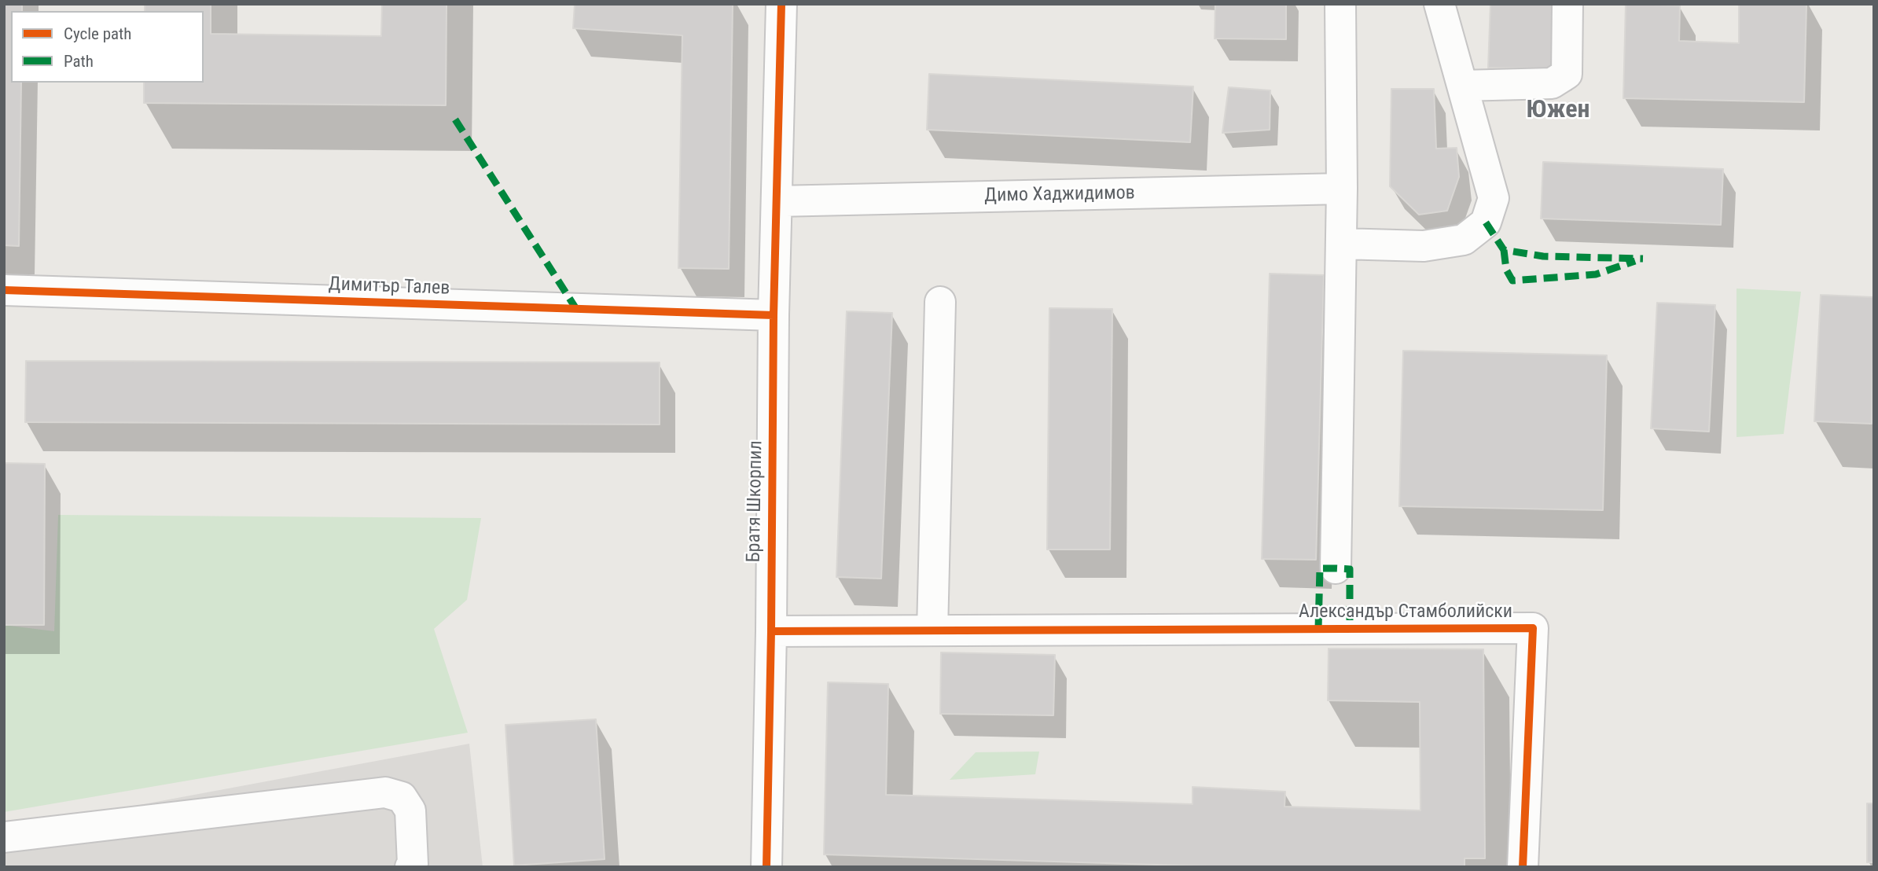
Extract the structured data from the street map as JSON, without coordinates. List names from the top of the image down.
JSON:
{
  "streets": {
    "street": [
      "Димо Хаджидимов",
      "Димитър Талев",
      "Братя Шкорпил",
      "Александър Стамболийски"
    ]
  },
  "crossings": [
    ["Димо Хаджидимов", "Братя Шкорпил"],
    ["Димитър Талев", "Братя Шкорпил"]
  ],
  "districts": ["Южен"],
  "legend": ["Cycle path", "Path"]
}
